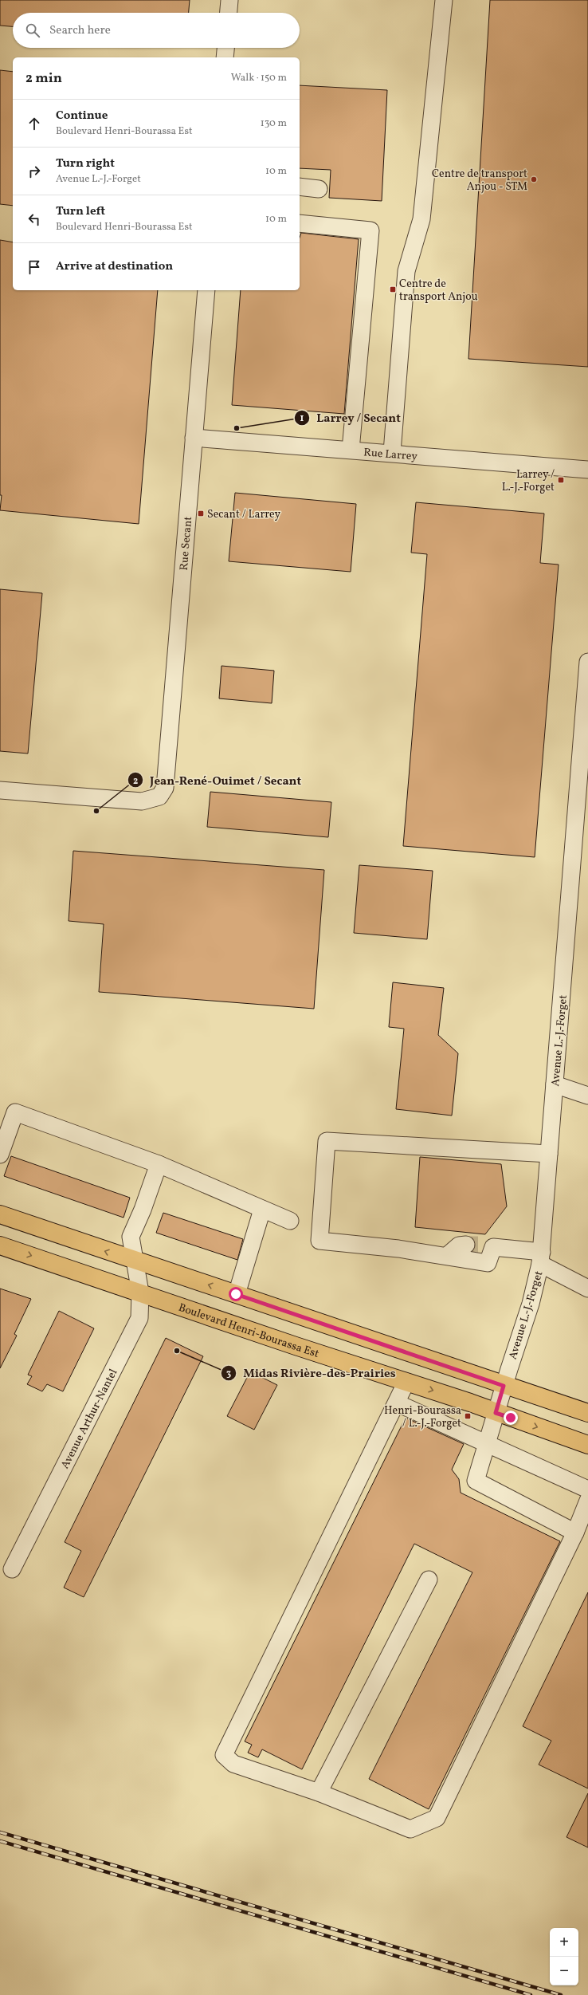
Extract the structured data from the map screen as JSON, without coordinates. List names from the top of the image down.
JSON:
{
  "streets": {
    "main road": ["Boulevard Henri-Bourassa Est"],
    "street": [
      "Rue Larrey",
      "Rue Secant",
      "Avenue L.-J.-Forget",
      "Avenue Arthur-Nantel"
    ]
  },
  "crossings": [
    ["Rue Larrey", "Rue Secant"],
    ["Avenue L.-J.-Forget", "Boulevard Henri-Bourassa Est"],
    ["Boulevard Henri-Bourassa Est", "Avenue Arthur-Nantel"]
  ],
  "places": {
    "other": [
      "Centre de transport Anjou - STM",
      "Larrey / Secant",
      "Jean-René-Ouimet / Secant",
      "Midas Rivière-des-Prairies"
    ],
    "transit": [
      "Centre de transport Anjou",
      "Larrey / L.-J.-Forget",
      "Secant / Larrey",
      "Henri-Bourassa / L.-J.-Forget"
    ]
  },
  "page": {
    "search": "Search here",
    "heading": ["2 min", "Walk · 150 m"],
    "list": [
      ["Continue", "Boulevard Henri-Bourassa Est", "130 m"],
      ["Turn right", "Avenue L.-J.-Forget", "10 m"],
      ["Turn left", "Boulevard Henri-Bourassa Est", "10 m"],
      "Arrive at destination"
    ],
    "map_buttons": ["+", "−"]
  }
}
